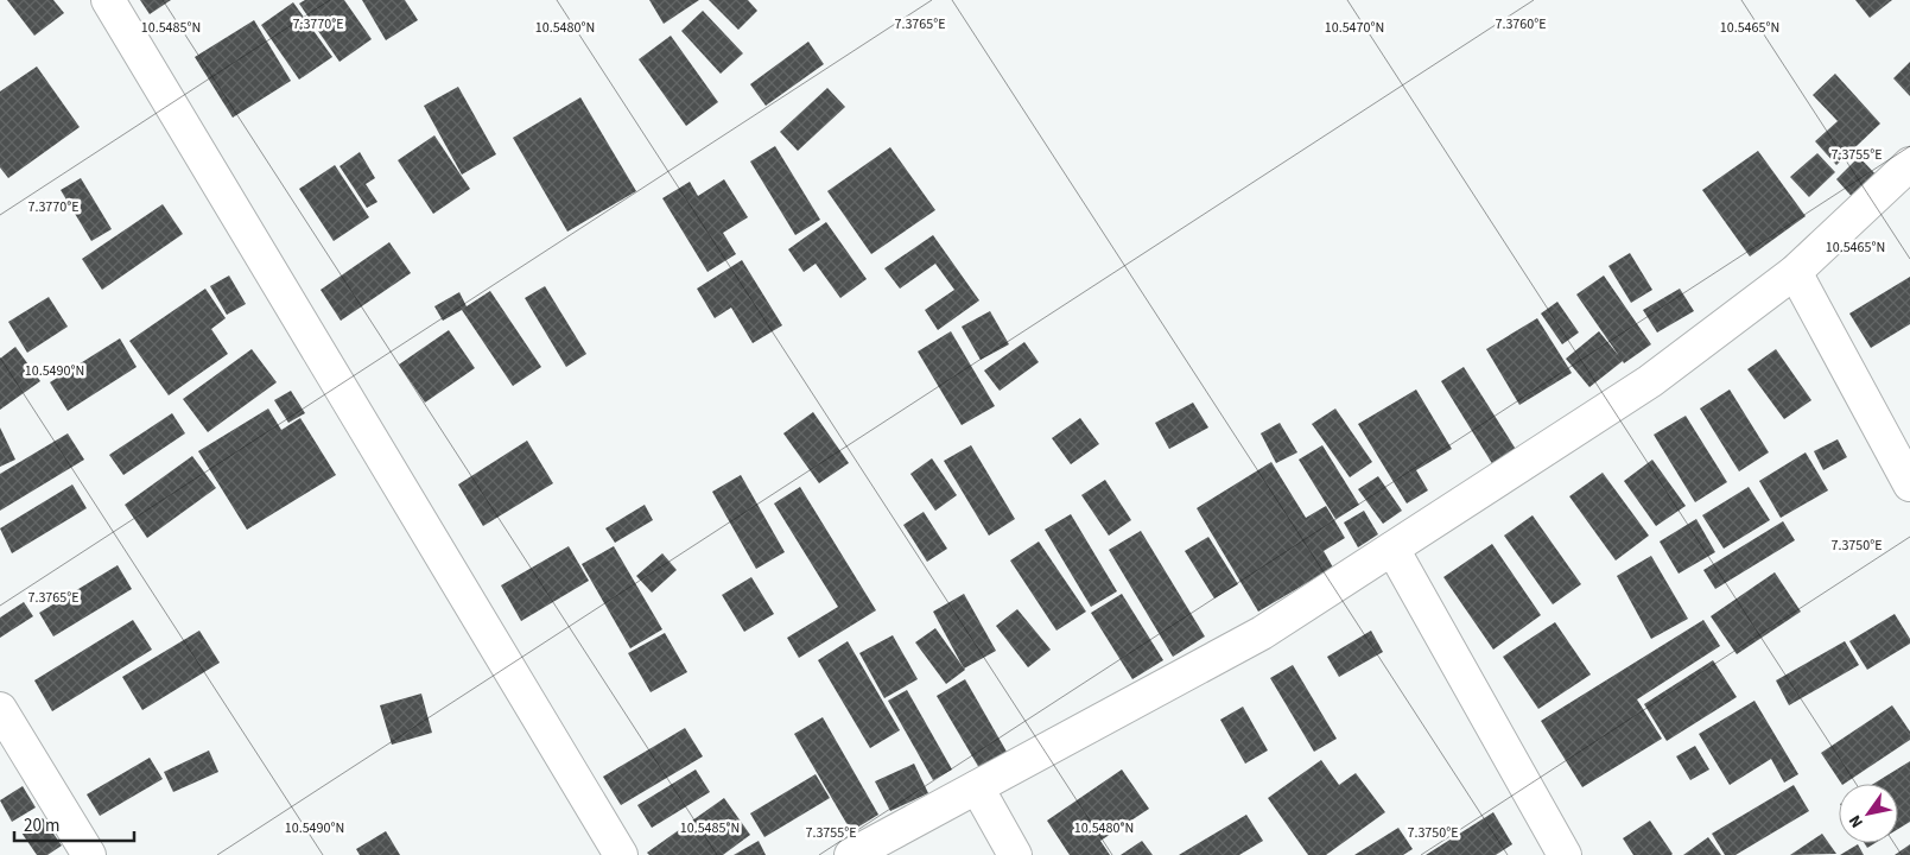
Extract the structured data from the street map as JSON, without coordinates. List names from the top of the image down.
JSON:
{
  "scale_bar": "20 m",
  "north": "bottom left",
  "coordinates": [
    "7.3770°E",
    "7.3765°E",
    "7.3760°E",
    "10.5485°N",
    "10.5480°N",
    "10.5470°N",
    "10.5465°N",
    "7.3755°E",
    "10.5490°N",
    "7.3750°E"
  ]
}
